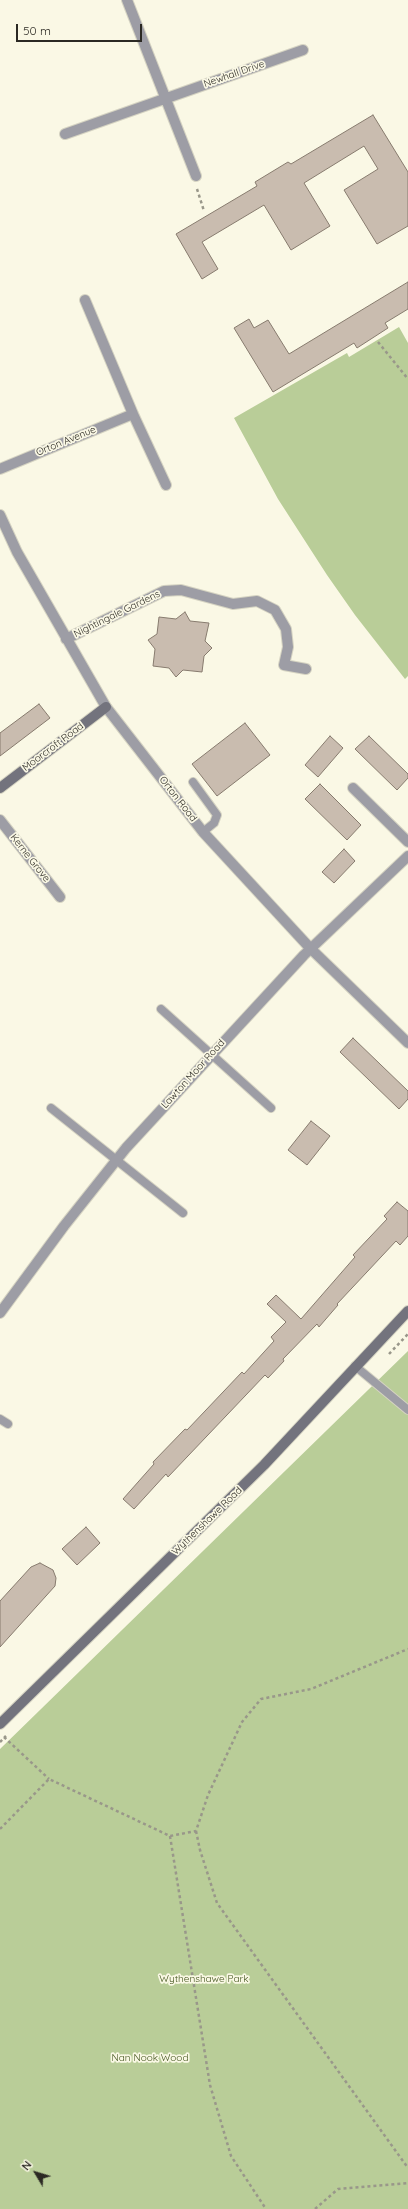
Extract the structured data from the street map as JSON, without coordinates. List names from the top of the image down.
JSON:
{
  "streets": {
    "main road": ["Moorcroft Road", "Wythenshawe Road"],
    "street": [
      "Newhall Drive",
      "Orton Avenue",
      "Nightingale Gardens",
      "Orton Road",
      "Kerne Grove",
      "Lawton Moor Road"
    ]
  },
  "crossings": [
    ["Nightingale Gardens", "Orton Road"],
    ["Moorcroft Road", "Orton Road"],
    ["Orton Road", "Lawton Moor Road"]
  ],
  "parks": ["Wythenshawe Park", "Nan Nook Wood"],
  "scale_bar": "50 m",
  "north": "top left"
}
